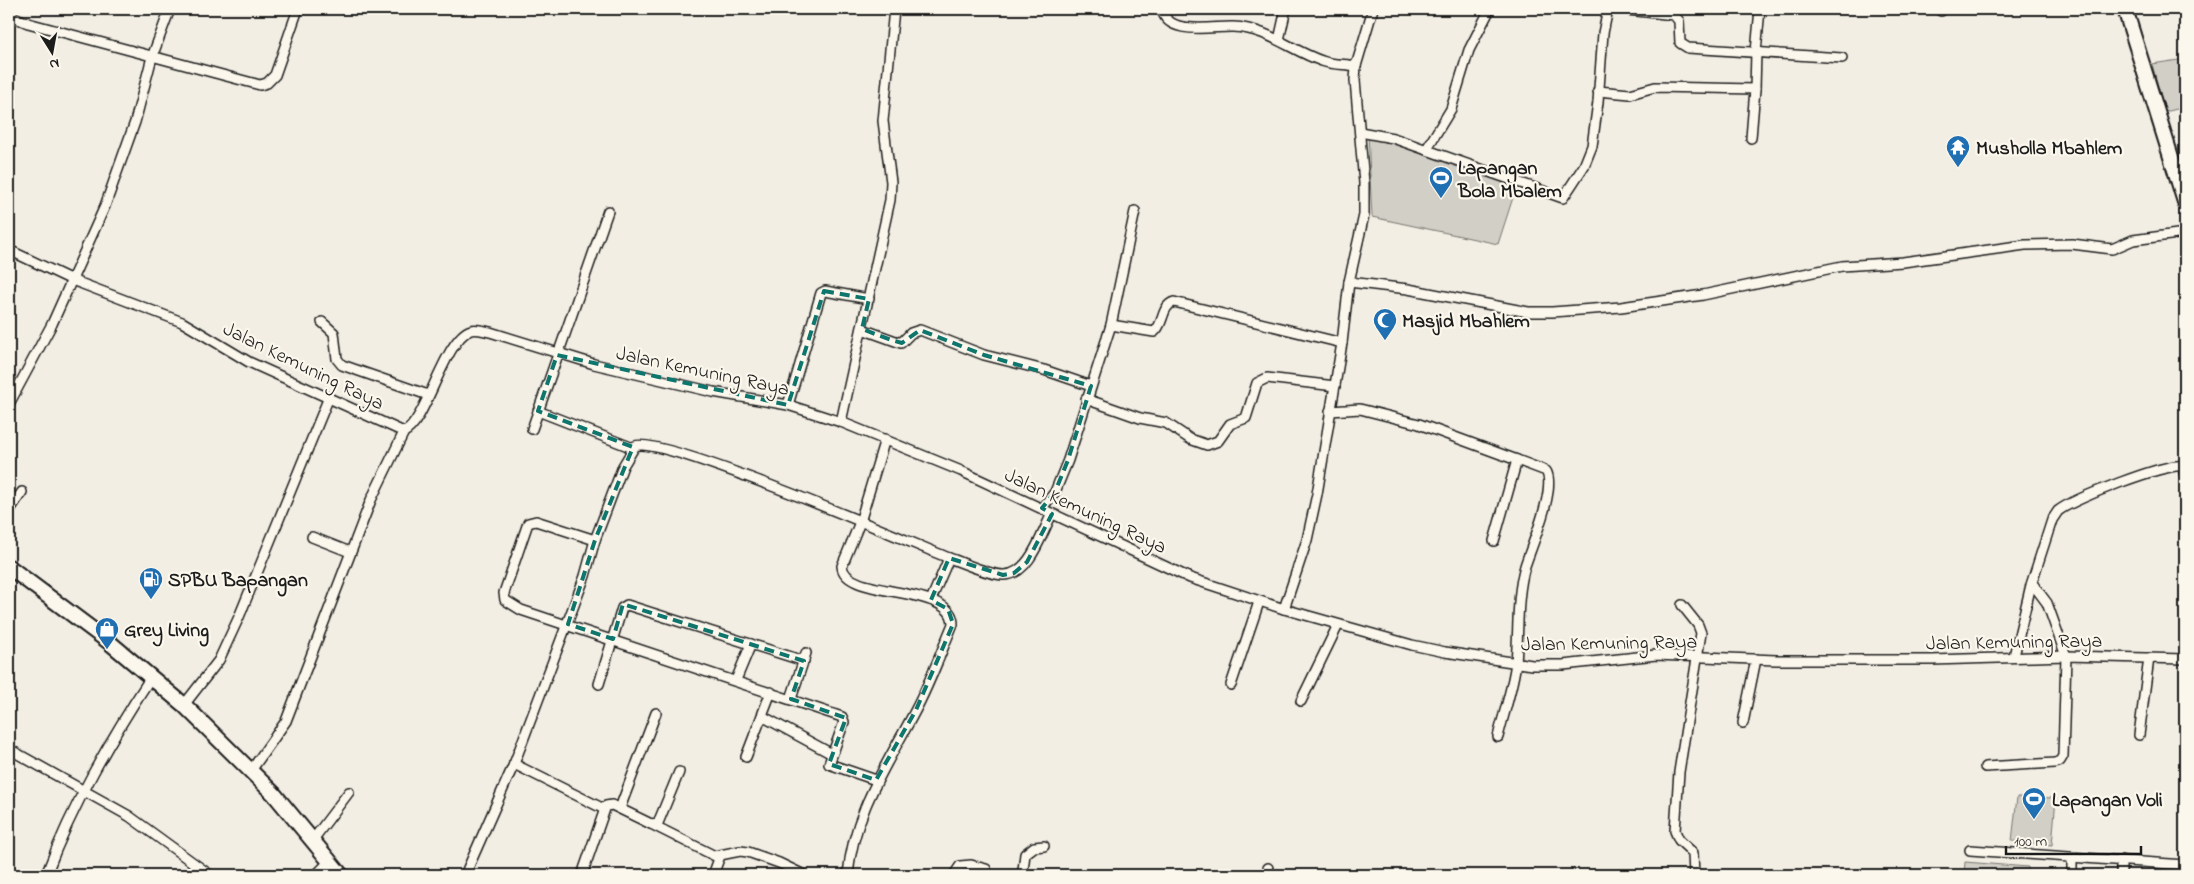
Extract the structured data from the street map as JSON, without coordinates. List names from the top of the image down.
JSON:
{
  "streets": {
    "street": ["Jalan Kemuning Raya"]
  },
  "places": {
    "temple": ["Musholla Mbahlem"],
    "sports": ["Lapangan Bola Mbalem", "Lapangan Voli"],
    "mosque": ["Masjid Mbahlem"],
    "fuel station": ["SPBU Bapangan"],
    "shop": ["Grey Living"]
  },
  "scale_bar": "100 m",
  "north": "bottom"
}
